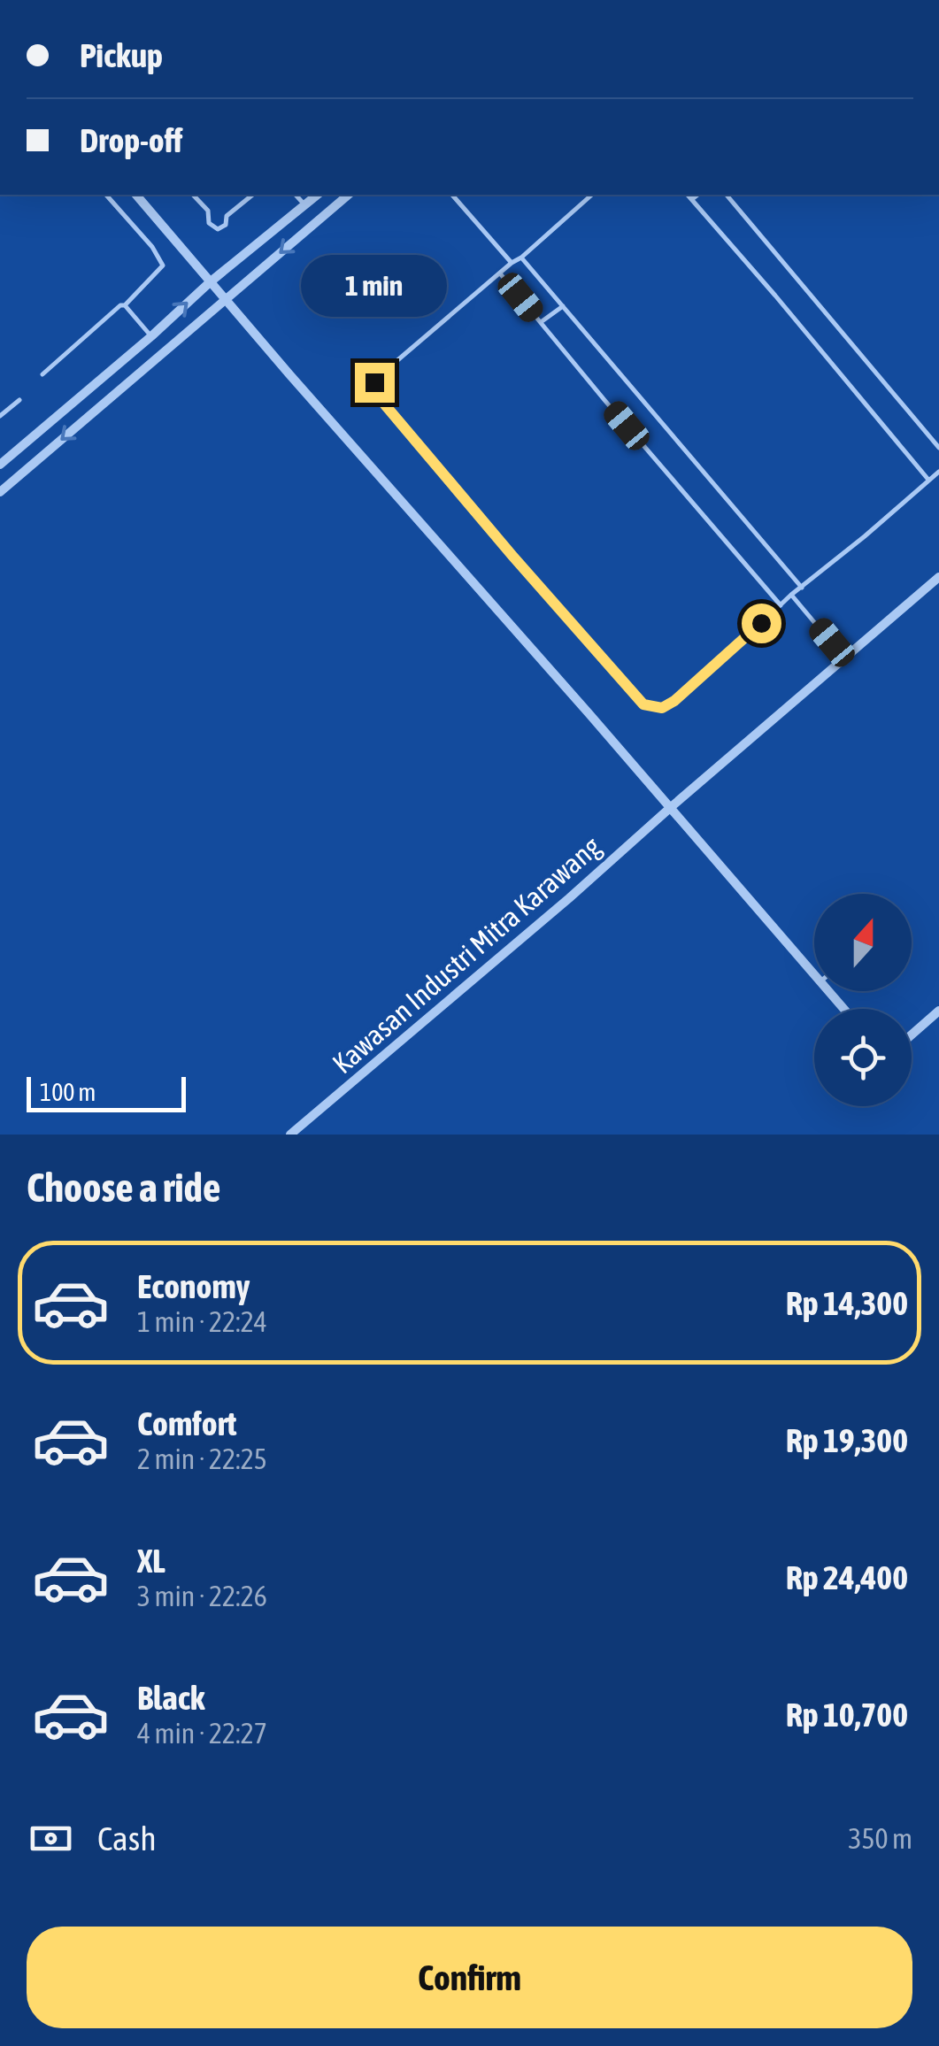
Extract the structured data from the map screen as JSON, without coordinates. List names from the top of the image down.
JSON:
{
  "streets": {
    "street": ["Kawasan Industri Mitra Karawang"]
  },
  "scale_bar": "100 m",
  "north": "top",
  "page": {
    "banner": ["Pickup", "Drop-off"],
    "bubble": "1 min",
    "scale": "100 m",
    "heading": "Choose a ride",
    "list": [
      {
        "name": "Economy",
        "note": "1 min · 22:24",
        "value": "Rp 14,300"
      },
      {
        "name": "Comfort",
        "note": "2 min · 22:25",
        "value": "Rp 19,300"
      },
      {
        "name": "XL",
        "note": "3 min · 22:26",
        "value": "Rp 24,400"
      },
      {
        "name": "Black",
        "note": "4 min · 22:27",
        "value": "Rp 10,700"
      }
    ],
    "pay": ["Cash", "350 m"],
    "buttons": "Confirm"
  }
}
